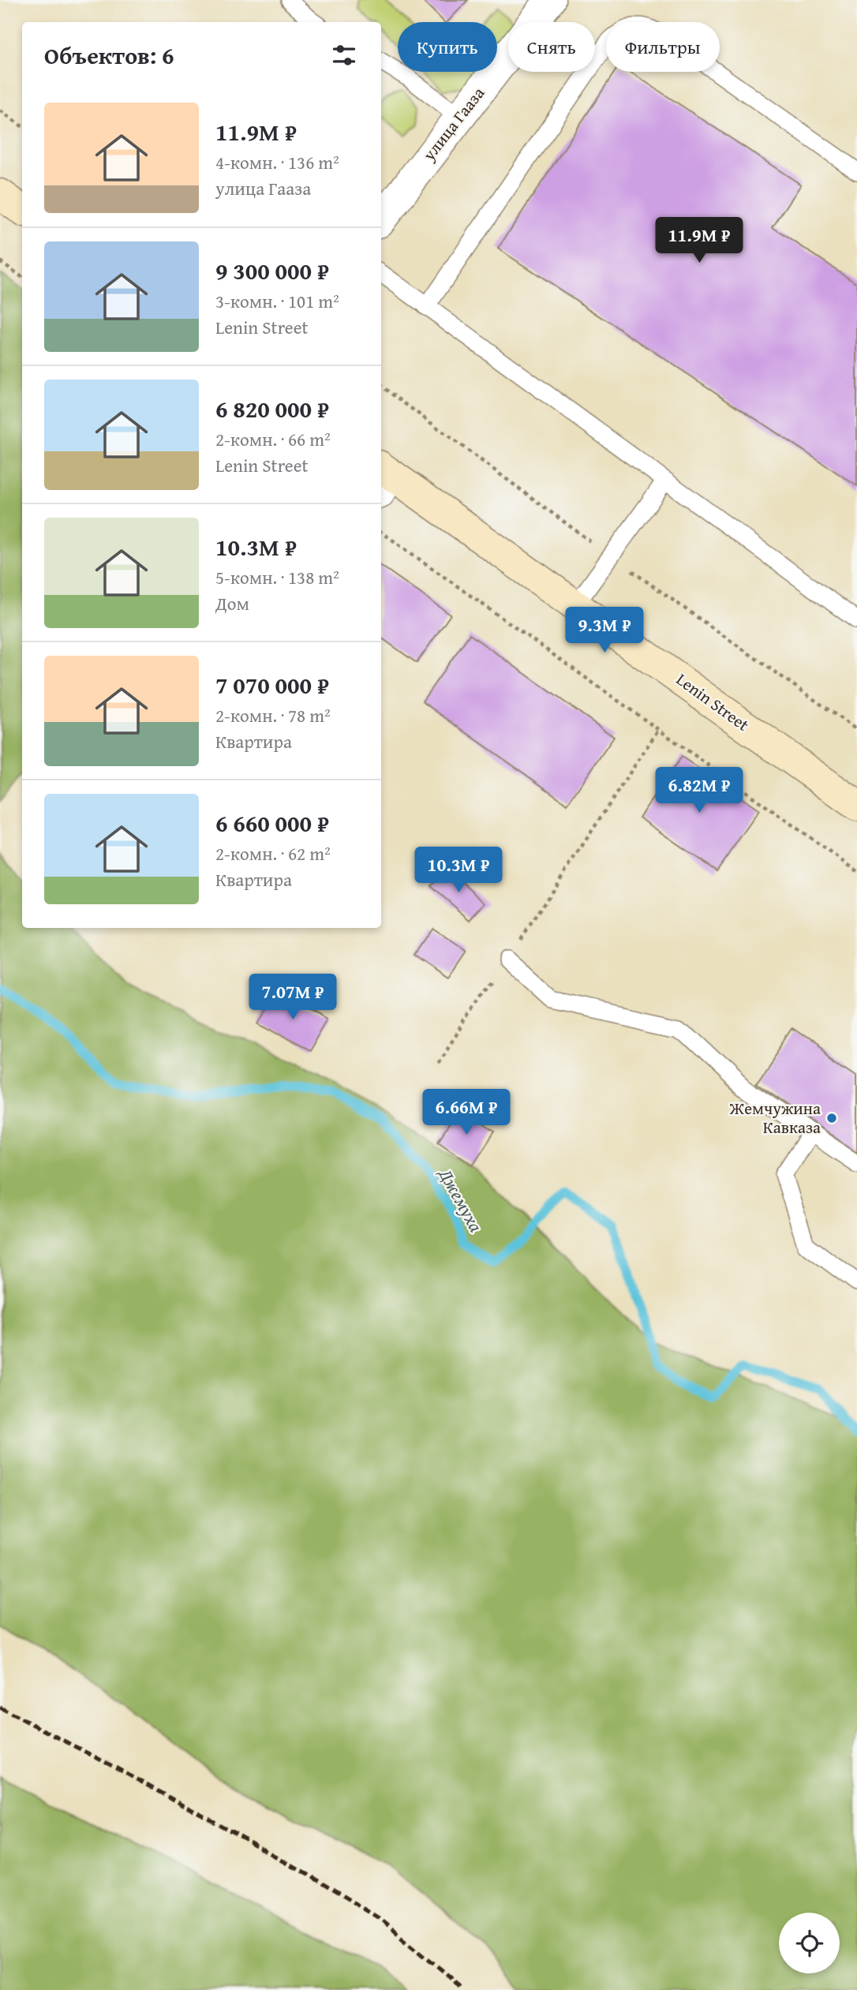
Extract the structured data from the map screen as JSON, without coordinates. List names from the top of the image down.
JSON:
{
  "streets": {
    "main road": ["Lenin Street"],
    "street": ["улица Гааза"]
  },
  "water": ["Джемуха"],
  "places": ["Жемчужина Кавказа"],
  "page": {
    "chip": ["Купить", "Снять", "Фильтры"],
    "heading": "Объектов: 6",
    "list": [
      {
        "name": "11.9M ₽",
        "note": "4-комн. · 136 m² · улица Гааза"
      },
      {
        "name": "9 300 000 ₽",
        "note": "3-комн. · 101 m² · Lenin Street"
      },
      {
        "name": "6 820 000 ₽",
        "note": "2-комн. · 66 m² · Lenin Street"
      },
      {
        "name": "10.3M ₽",
        "note": "5-комн. · 138 m² · Дом"
      },
      {
        "name": "7 070 000 ₽",
        "note": "2-комн. · 78 m² · Квартира"
      },
      {
        "name": "6 660 000 ₽",
        "note": "2-комн. · 62 m² · Квартира"
      }
    ],
    "price": [
      "11.9M ₽",
      "9.3M ₽",
      "6.82M ₽",
      "10.3M ₽",
      "7.07M ₽",
      "6.66M ₽"
    ]
  }
}
